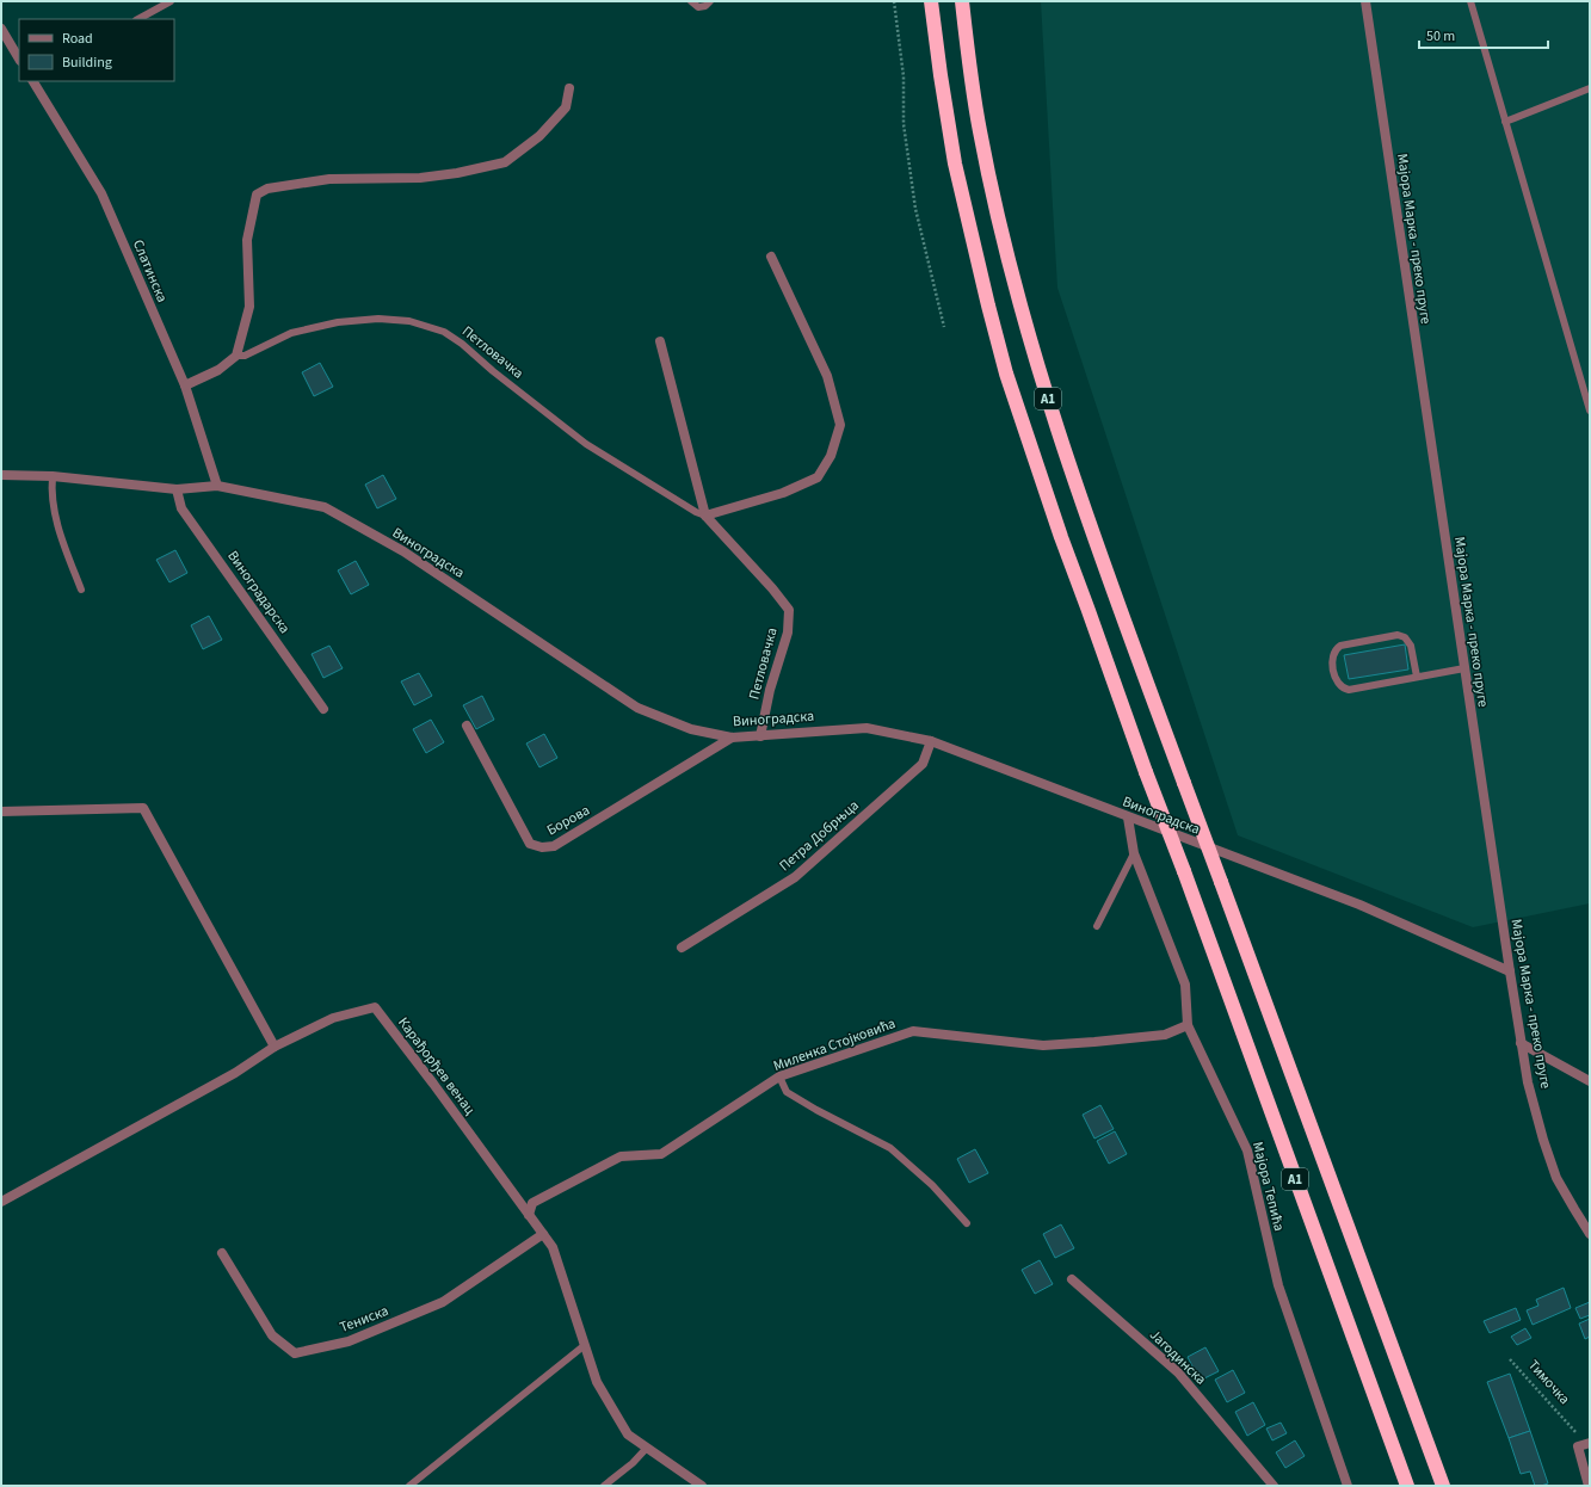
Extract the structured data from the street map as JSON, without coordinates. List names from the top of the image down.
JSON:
{
  "streets": {
    "highway": ["A1"],
    "street": [
      "Мајора Марка - преко пруге",
      "Слатинска",
      "Петловачка",
      "Виноградска",
      "Виноградарска",
      "Борова",
      "Петра Добрњца",
      "Миленка Стојковића",
      "Карађорђев венац",
      "Мајора Тепића",
      "Тениска",
      "Јагодинска"
    ],
    "path": ["Тимочка"]
  },
  "crossings": [
    ["Мајора Марка - преко пруге", "Виноградска"],
    ["Слатинска", "Петловачка"],
    ["Слатинска", "Виноградска"],
    ["Петловачка", "Виноградска"],
    ["Виноградска", "Виноградарска"],
    ["Виноградска", "Борова"],
    ["Виноградска", "Петра Добрњца"],
    ["Виноградска", "Мајора Тепића"],
    ["Миленка Стојковића", "Карађорђев венац"],
    ["Миленка Стојковића", "Мајора Тепића"],
    ["Карађорђев венац", "Тениска"]
  ],
  "legend": ["Road", "Building"],
  "scale_bar": "50 m"
}
